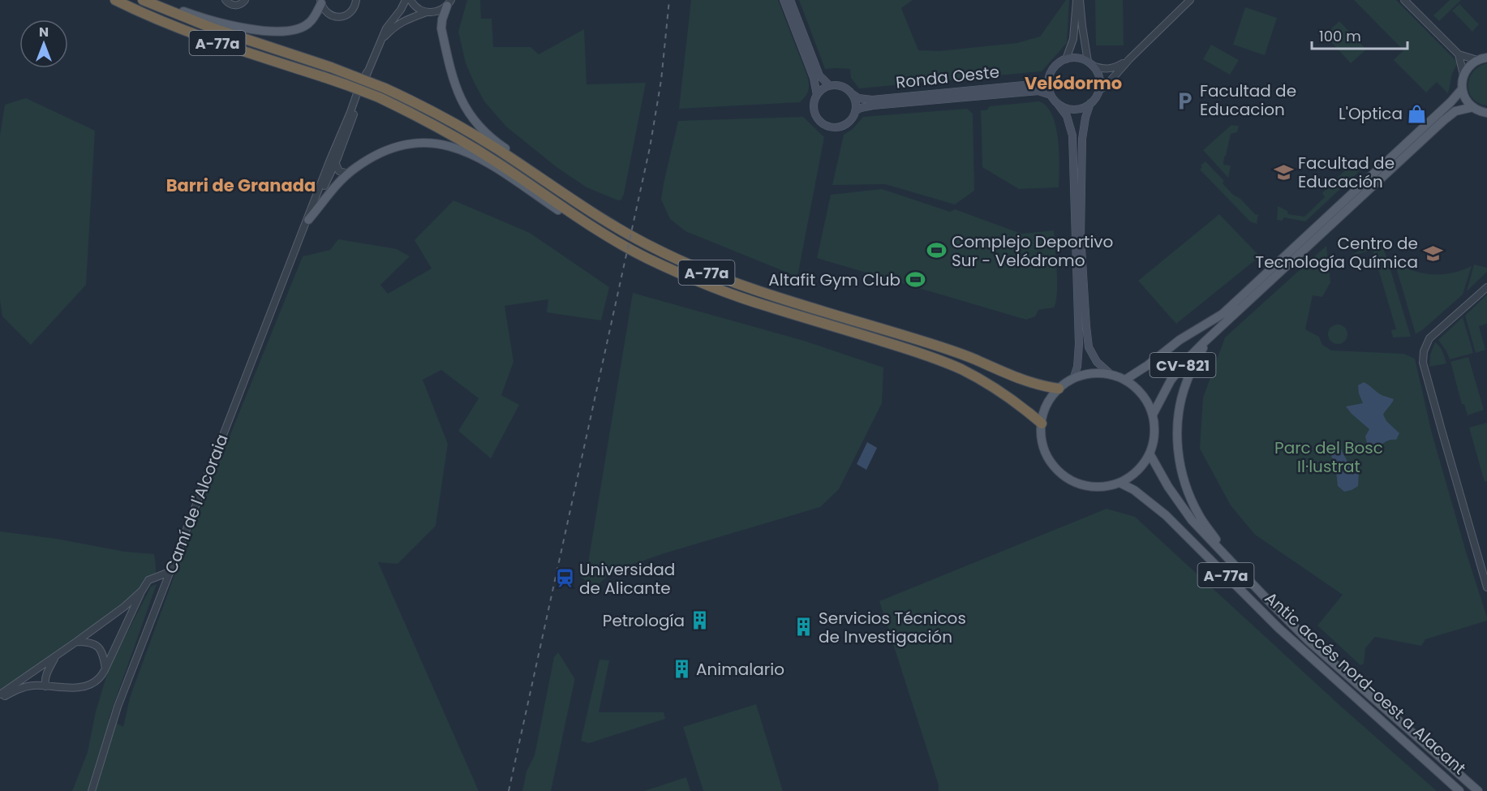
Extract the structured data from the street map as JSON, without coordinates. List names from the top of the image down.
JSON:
{
  "streets": {
    "highway": ["A-77a"],
    "main road": ["Ronda Oeste", "CV-821", "Antic accés nord-oest a Alacant"],
    "street": ["Camí de l'Alcoraia"]
  },
  "crossings": [
    ["A-77a", "CV-821"],
    ["A-77a", "Camí de l'Alcoraia"],
    ["A-77a", "Antic accés nord-oest a Alacant"],
    ["CV-821", "Antic accés nord-oest a Alacant"]
  ],
  "districts": ["Velódormo", "Barri de Granada"],
  "parks": ["Parc del Bosc Il·lustrat"],
  "places": {
    "parking": ["Facultad de Educacion"],
    "shop": ["L'Optica"],
    "school or university": ["Facultad de Educación", "Centro de Tecnología Química"],
    "sports": ["Complejo Deportivo Sur - Velódromo", "Altafit Gym Club"],
    "station": ["Universidad de Alicante"],
    "building": ["Petrología", "Servicios Técnicos de Investigación", "Animalario"]
  },
  "scale_bar": "100 m",
  "north": "top"
}
